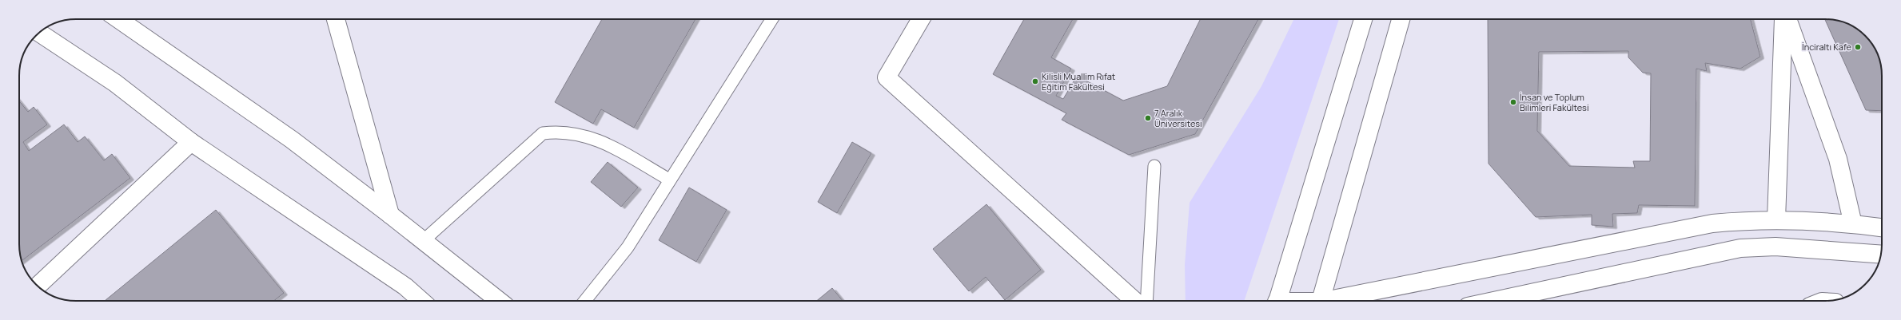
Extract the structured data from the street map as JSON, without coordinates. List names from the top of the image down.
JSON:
{
  "places": [
    "İnciraltı Kafe",
    "Kilisli Muallim Rıfat Eğitim Fakültesi",
    "İnsan ve Toplum Bilimleri Fakültesi",
    "7 Aralık Üniversitesi"
  ]
}
